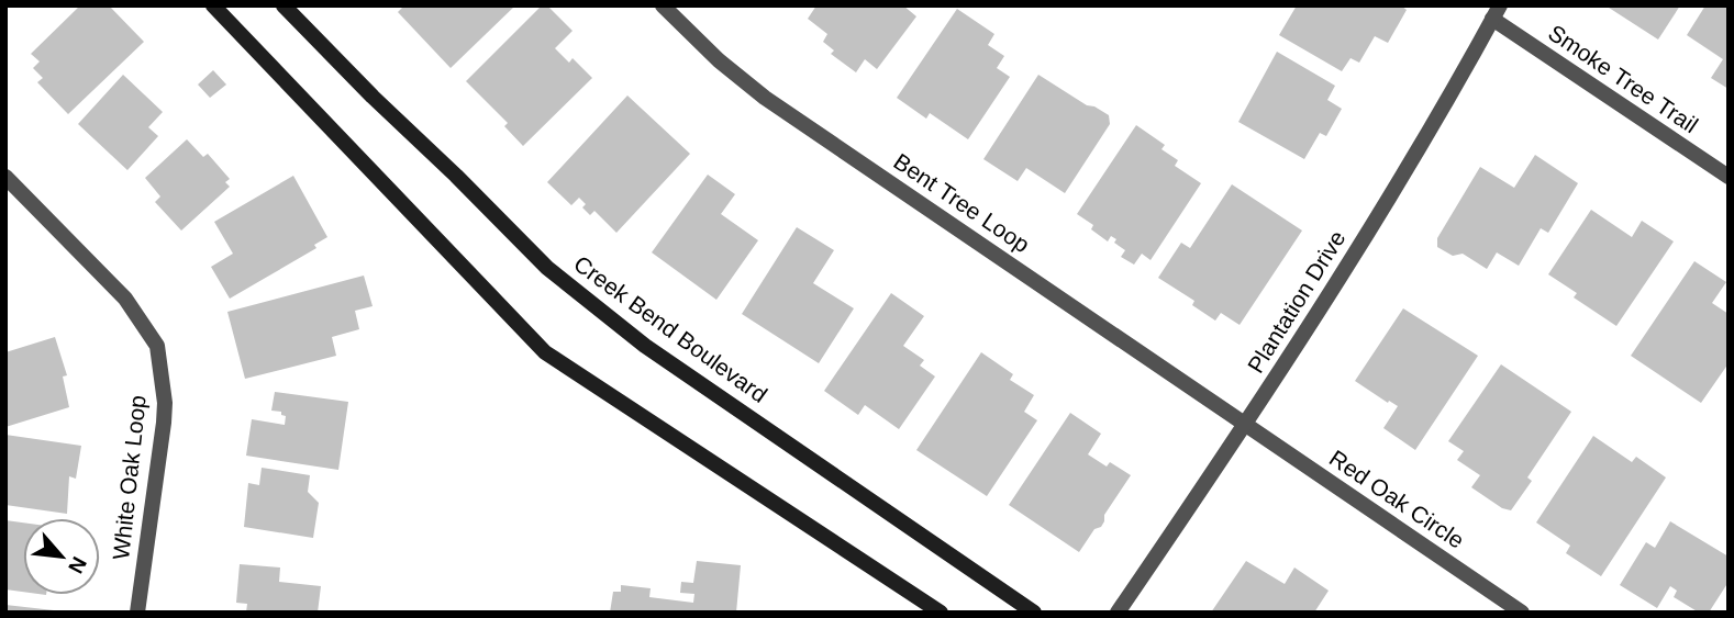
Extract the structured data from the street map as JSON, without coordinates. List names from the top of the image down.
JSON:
{
  "streets": {
    "street": [
      "Smoke Tree Trail",
      "Bent Tree Loop",
      "Plantation Drive",
      "Creek Bend Boulevard",
      "White Oak Loop",
      "Red Oak Circle"
    ]
  },
  "crossings": [
    ["Smoke Tree Trail", "Plantation Drive"],
    ["Bent Tree Loop", "Plantation Drive"],
    ["Bent Tree Loop", "Red Oak Circle"],
    ["Plantation Drive", "Red Oak Circle"]
  ],
  "north": "bottom right"
}
